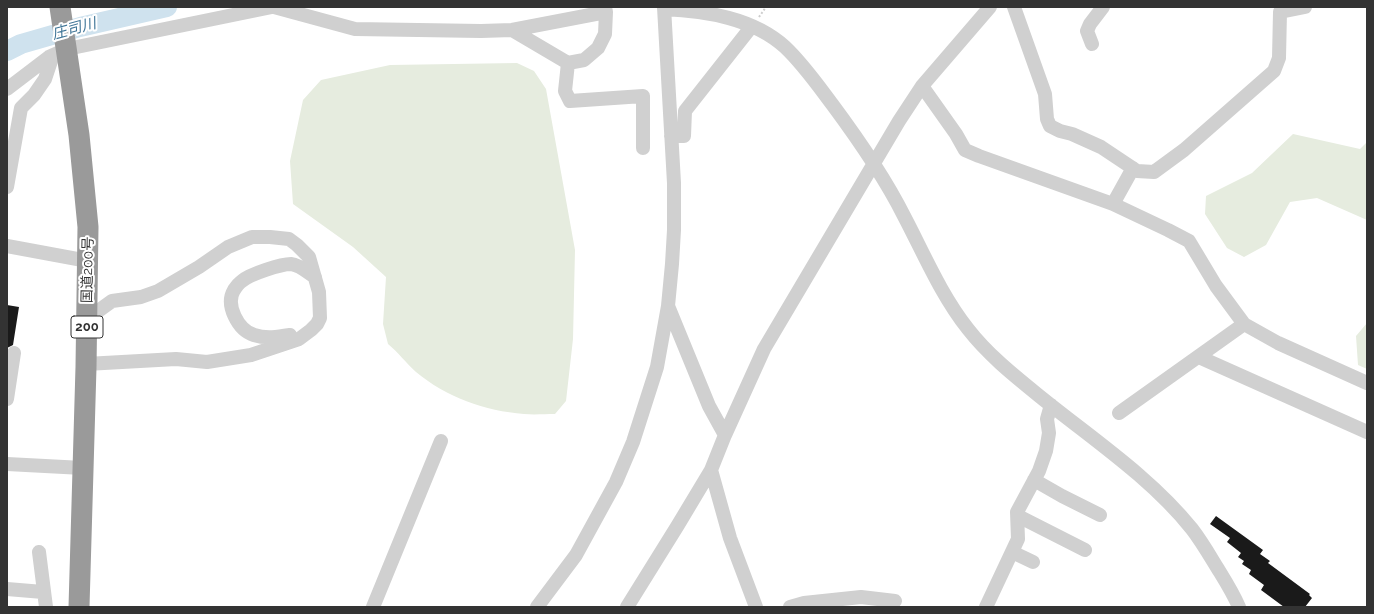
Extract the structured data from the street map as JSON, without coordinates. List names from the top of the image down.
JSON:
{
  "streets": {
    "highway": ["国道200号", "200"]
  },
  "water": ["庄司川"]
}
